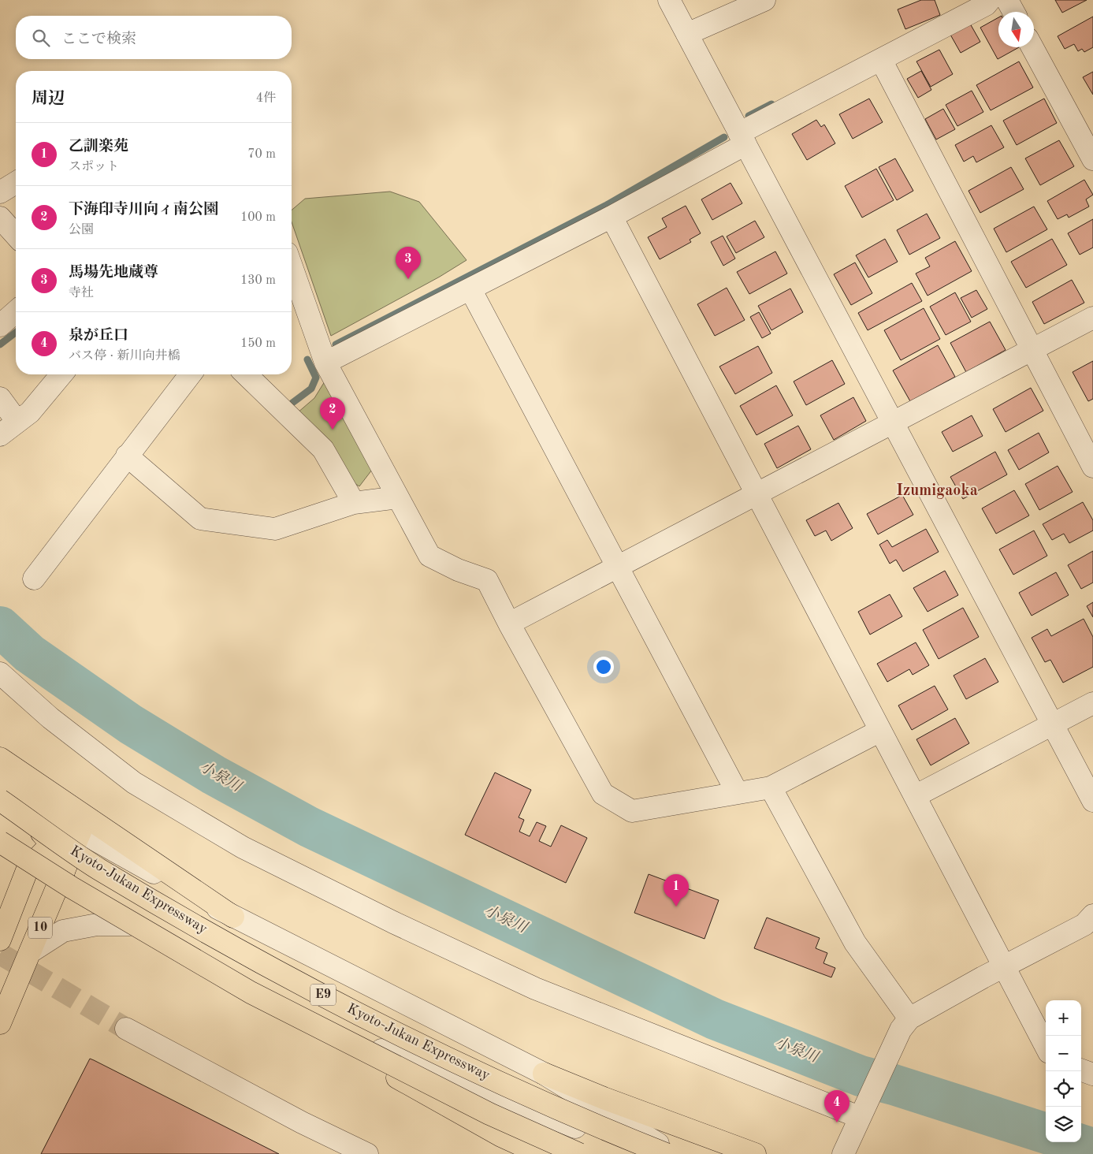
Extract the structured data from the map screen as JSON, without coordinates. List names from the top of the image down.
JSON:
{
  "streets": {
    "main road": ["Kyoto-Jukan Expressway", "10", "E9"]
  },
  "districts": ["Izumigaoka"],
  "water": ["小泉川"],
  "north": "bottom",
  "page": {
    "search": "ここで検索",
    "heading": ["周辺", "4件"],
    "list": [
      {
        "mark": "1",
        "name": "乙訓楽苑",
        "note": "スポット",
        "value": "70 m"
      },
      {
        "mark": "2",
        "name": "下海印寺川向ィ南公園",
        "note": "公園",
        "value": "100 m"
      },
      {
        "mark": "3",
        "name": "馬場先地蔵尊",
        "note": "寺社",
        "value": "130 m"
      },
      {
        "mark": "4",
        "name": "泉が丘口",
        "note": "バス停 · 新川向井橋",
        "value": "150 m"
      }
    ],
    "pins": [
      "3",
      "2",
      "1",
      "4"
    ],
    "map_buttons": ["+", "−"]
  }
}
